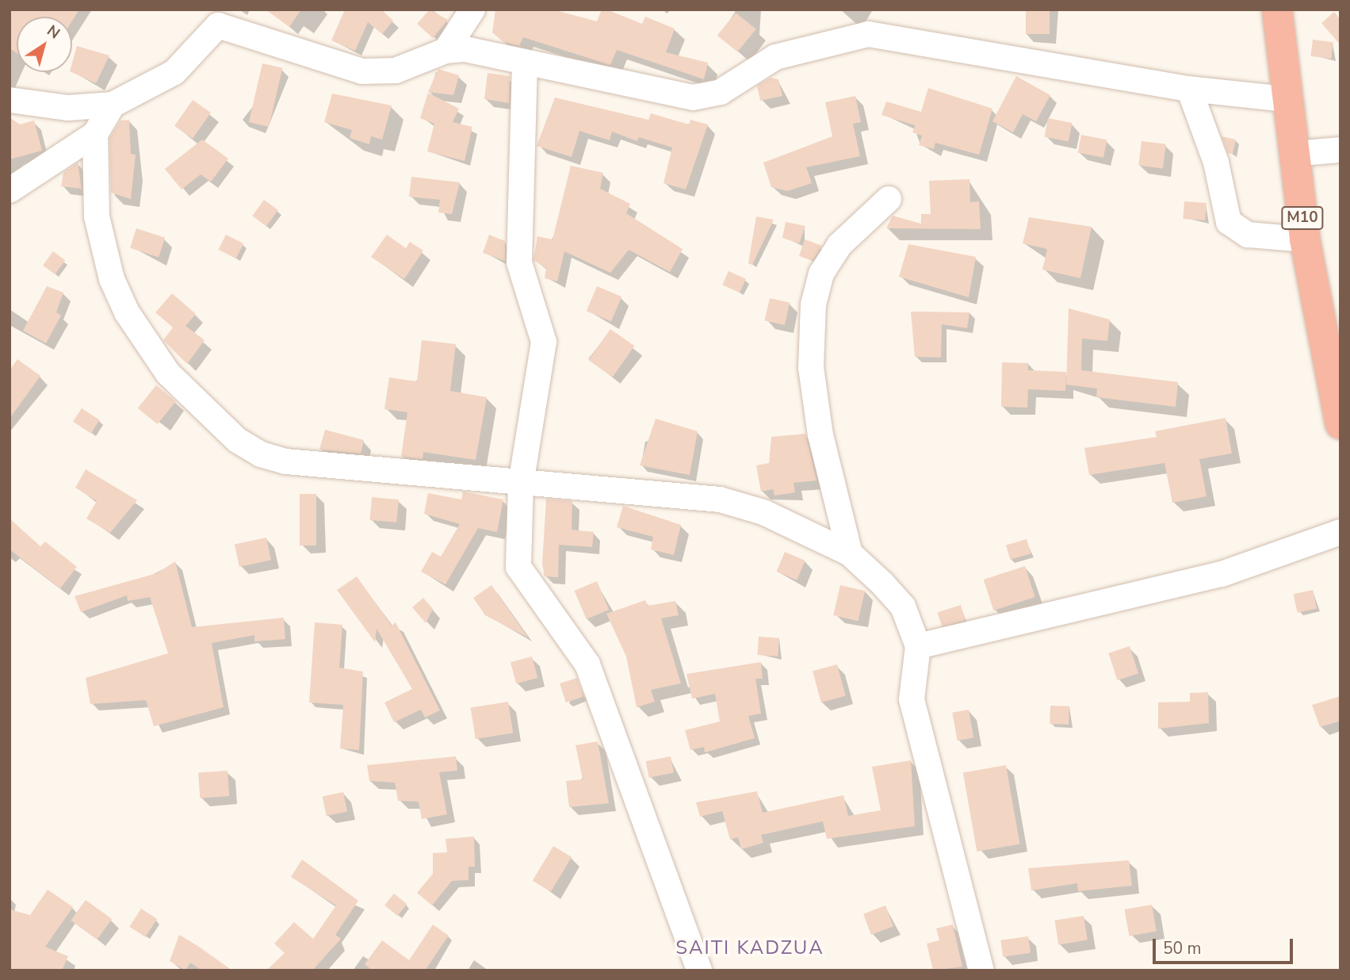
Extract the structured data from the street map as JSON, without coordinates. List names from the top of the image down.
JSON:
{
  "streets": {
    "highway": ["M10"]
  },
  "districts": ["SAITI KADZUA"],
  "scale_bar": "50 m",
  "north": "top right"
}
